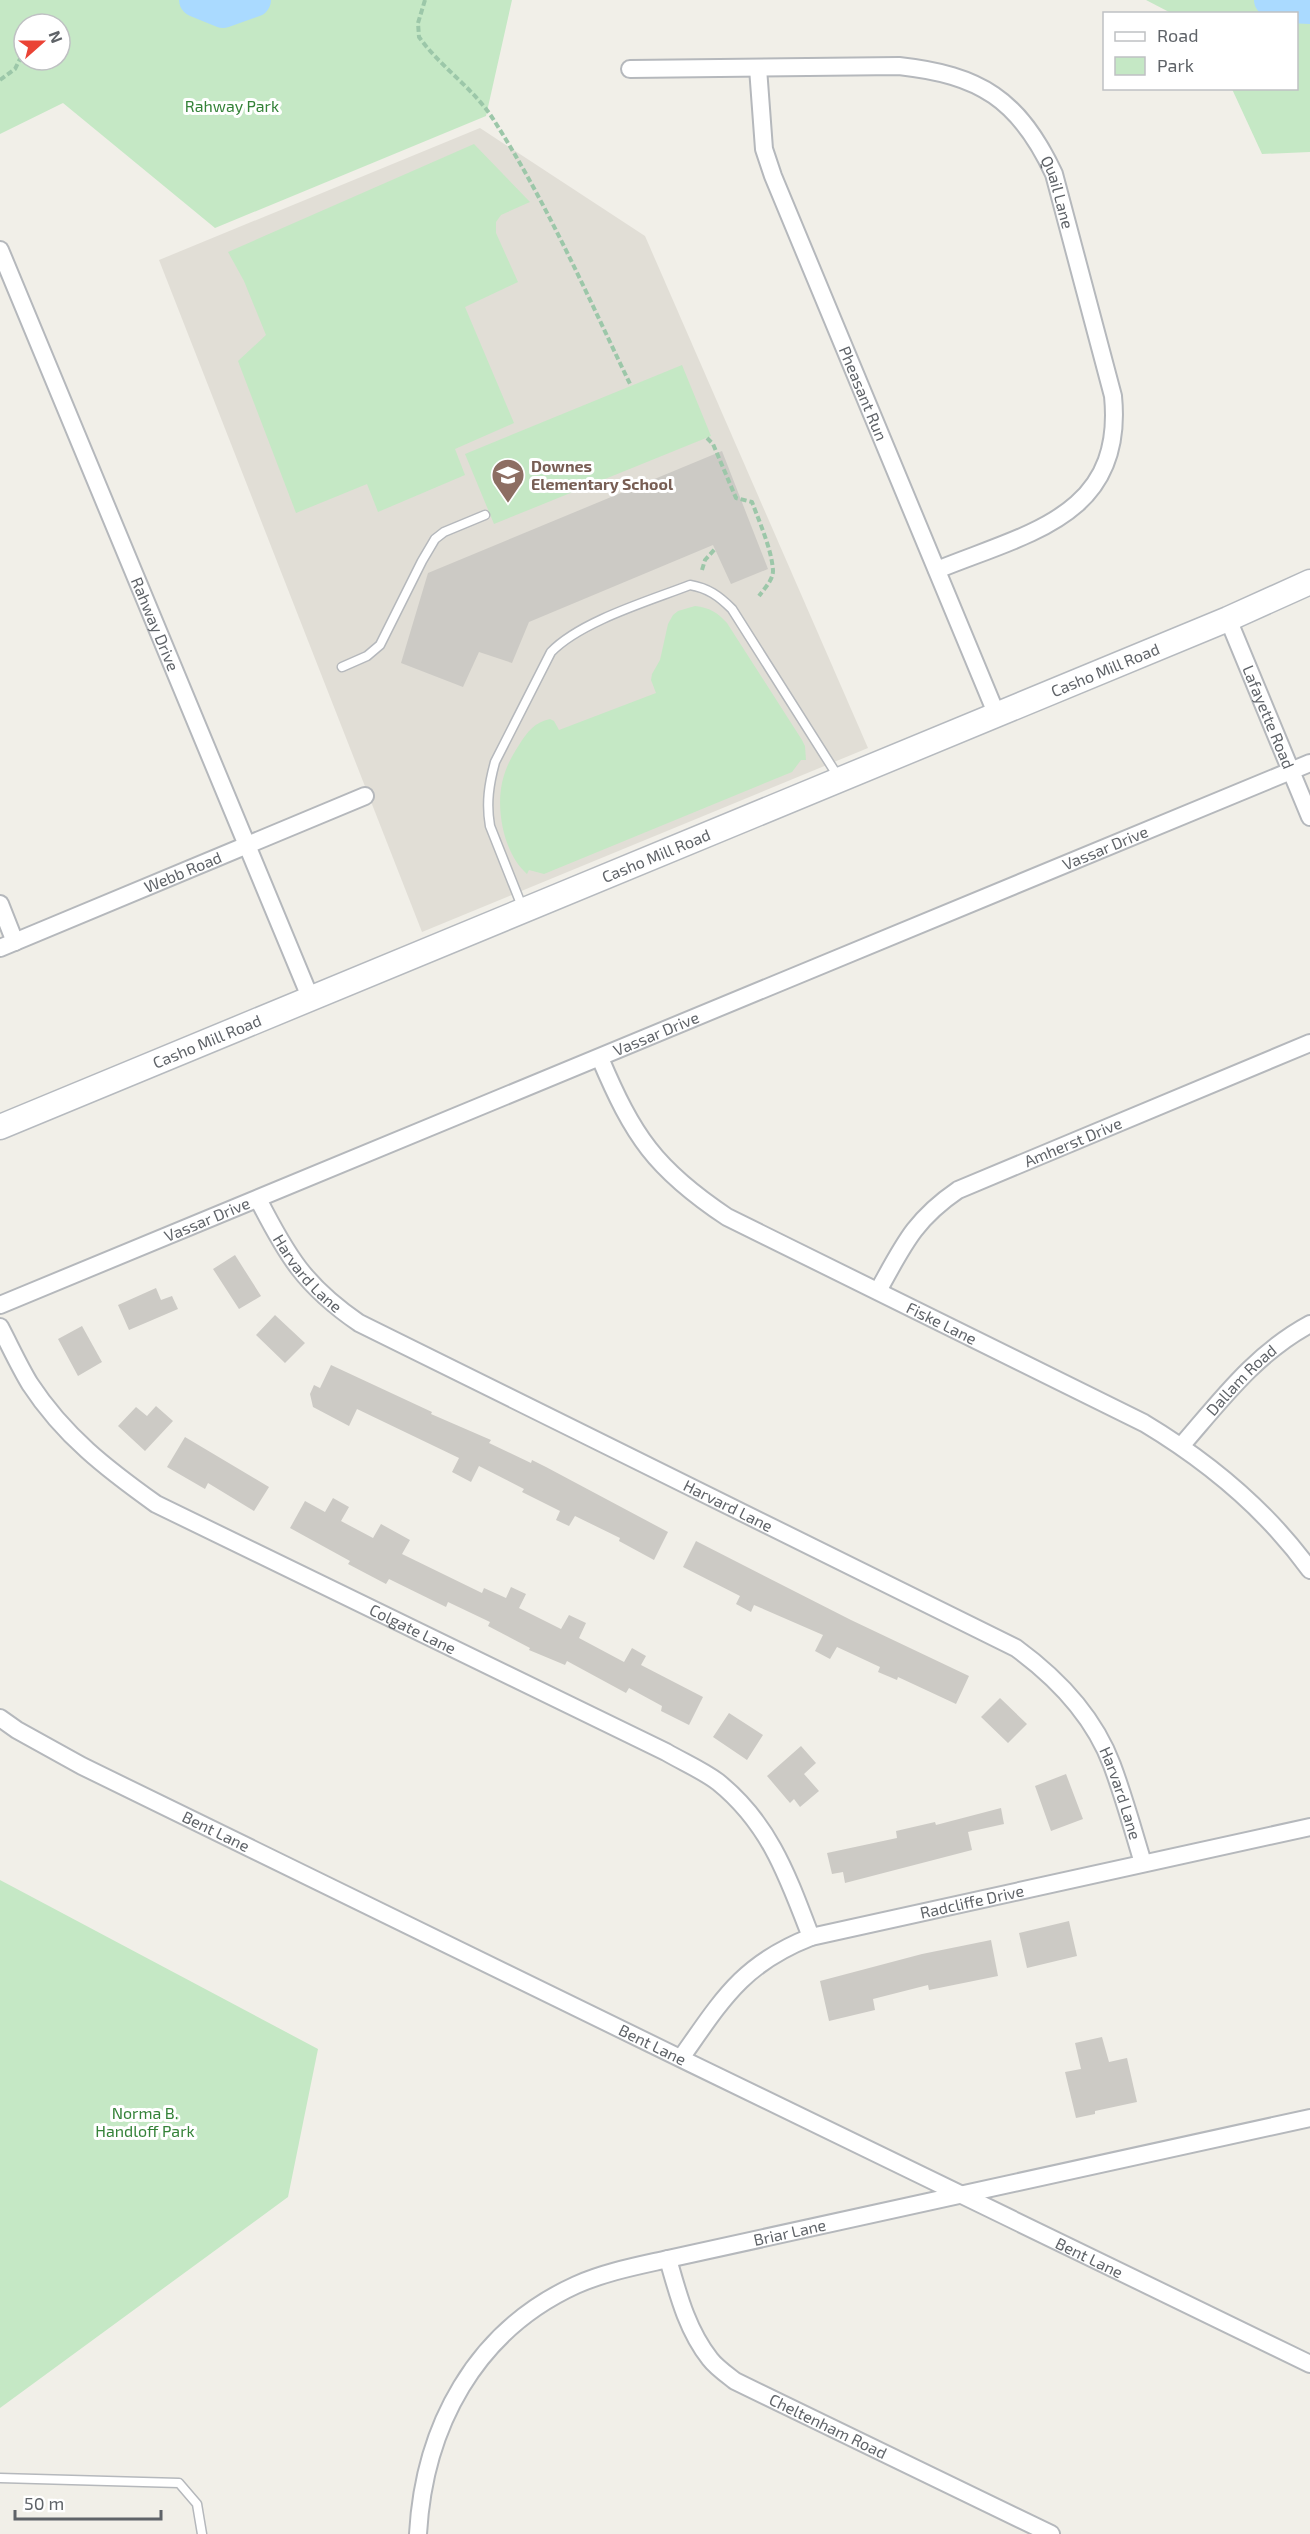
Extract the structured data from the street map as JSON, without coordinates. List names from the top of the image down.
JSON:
{
  "streets": {
    "street": [
      "Quail Lane",
      "Pheasant Run",
      "Rahway Drive",
      "Casho Mill Road",
      "Lafayette Road",
      "Vassar Drive",
      "Webb Road",
      "Amherst Drive",
      "Harvard Lane",
      "Fiske Lane",
      "Dallam Road",
      "Colgate Lane",
      "Bent Lane",
      "Radcliffe Drive",
      "Briar Lane",
      "Cheltenham Road"
    ]
  },
  "crossings": [
    ["Quail Lane", "Pheasant Run"],
    ["Pheasant Run", "Casho Mill Road"],
    ["Rahway Drive", "Casho Mill Road"],
    ["Rahway Drive", "Webb Road"],
    ["Casho Mill Road", "Lafayette Road"],
    ["Lafayette Road", "Vassar Drive"],
    ["Vassar Drive", "Harvard Lane"],
    ["Vassar Drive", "Fiske Lane"],
    ["Amherst Drive", "Fiske Lane"],
    ["Harvard Lane", "Radcliffe Drive"],
    ["Fiske Lane", "Dallam Road"],
    ["Colgate Lane", "Radcliffe Drive"],
    ["Bent Lane", "Radcliffe Drive"],
    ["Bent Lane", "Briar Lane"],
    ["Briar Lane", "Cheltenham Road"]
  ],
  "parks": ["Rahway Park", "Norma B. Handloff Park"],
  "places": {
    "school or university": ["Downes Elementary School"]
  },
  "legend": ["Road", "Park"],
  "scale_bar": "50 m",
  "north": "right"
}
